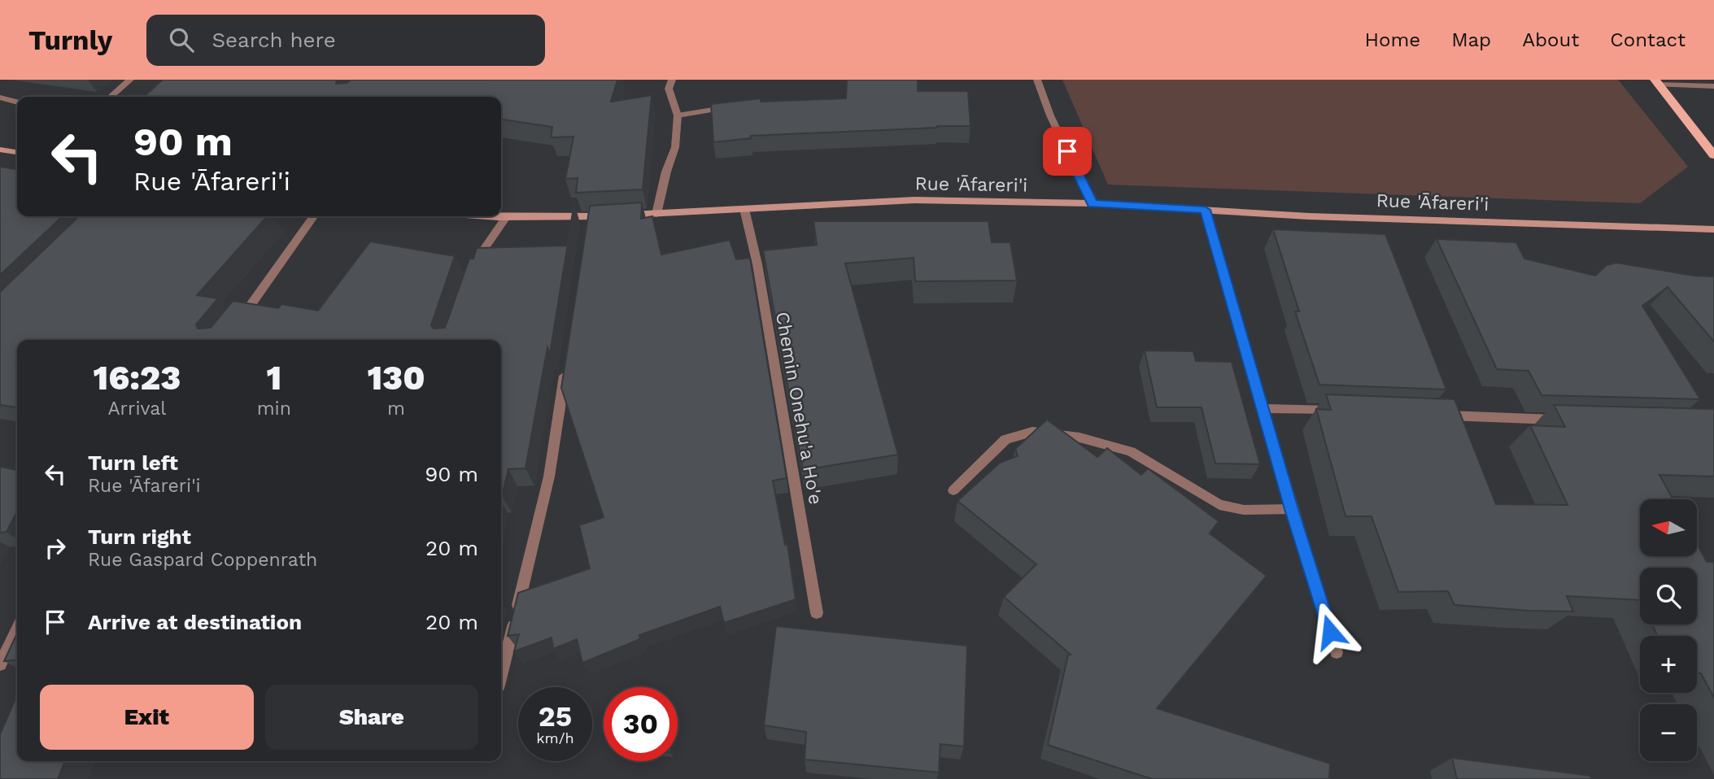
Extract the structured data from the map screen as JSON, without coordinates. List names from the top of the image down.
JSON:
{
  "streets": {
    "main road": ["Rue 'Āfareri'i"],
    "street": ["Chemin Onehu'a Ho'e"]
  },
  "crossings": [
    ["Rue 'Āfareri'i", "Chemin Onehu'a Ho'e"]
  ],
  "north": "left",
  "page": {
    "header": "Turnly",
    "search": "Search here",
    "nav": [
      "Home",
      "Map",
      "About",
      "Contact"
    ],
    "turn": ["90 m", "Rue 'Āfareri'i"],
    "eta": [
      "16:23",
      "Arrival",
      "1",
      "min",
      "130",
      "m"
    ],
    "list": [
      {
        "name": "Turn left",
        "note": "Rue 'Āfareri'i",
        "value": "90 m"
      },
      {
        "name": "Turn right",
        "note": "Rue Gaspard Coppenrath",
        "value": "20 m"
      },
      {
        "name": "Arrive at destination",
        "value": "20 m"
      }
    ],
    "map_buttons": ["+", "−"],
    "buttons": ["Exit", "Share"],
    "speed": "25 km/h",
    "limit": "30"
  }
}
